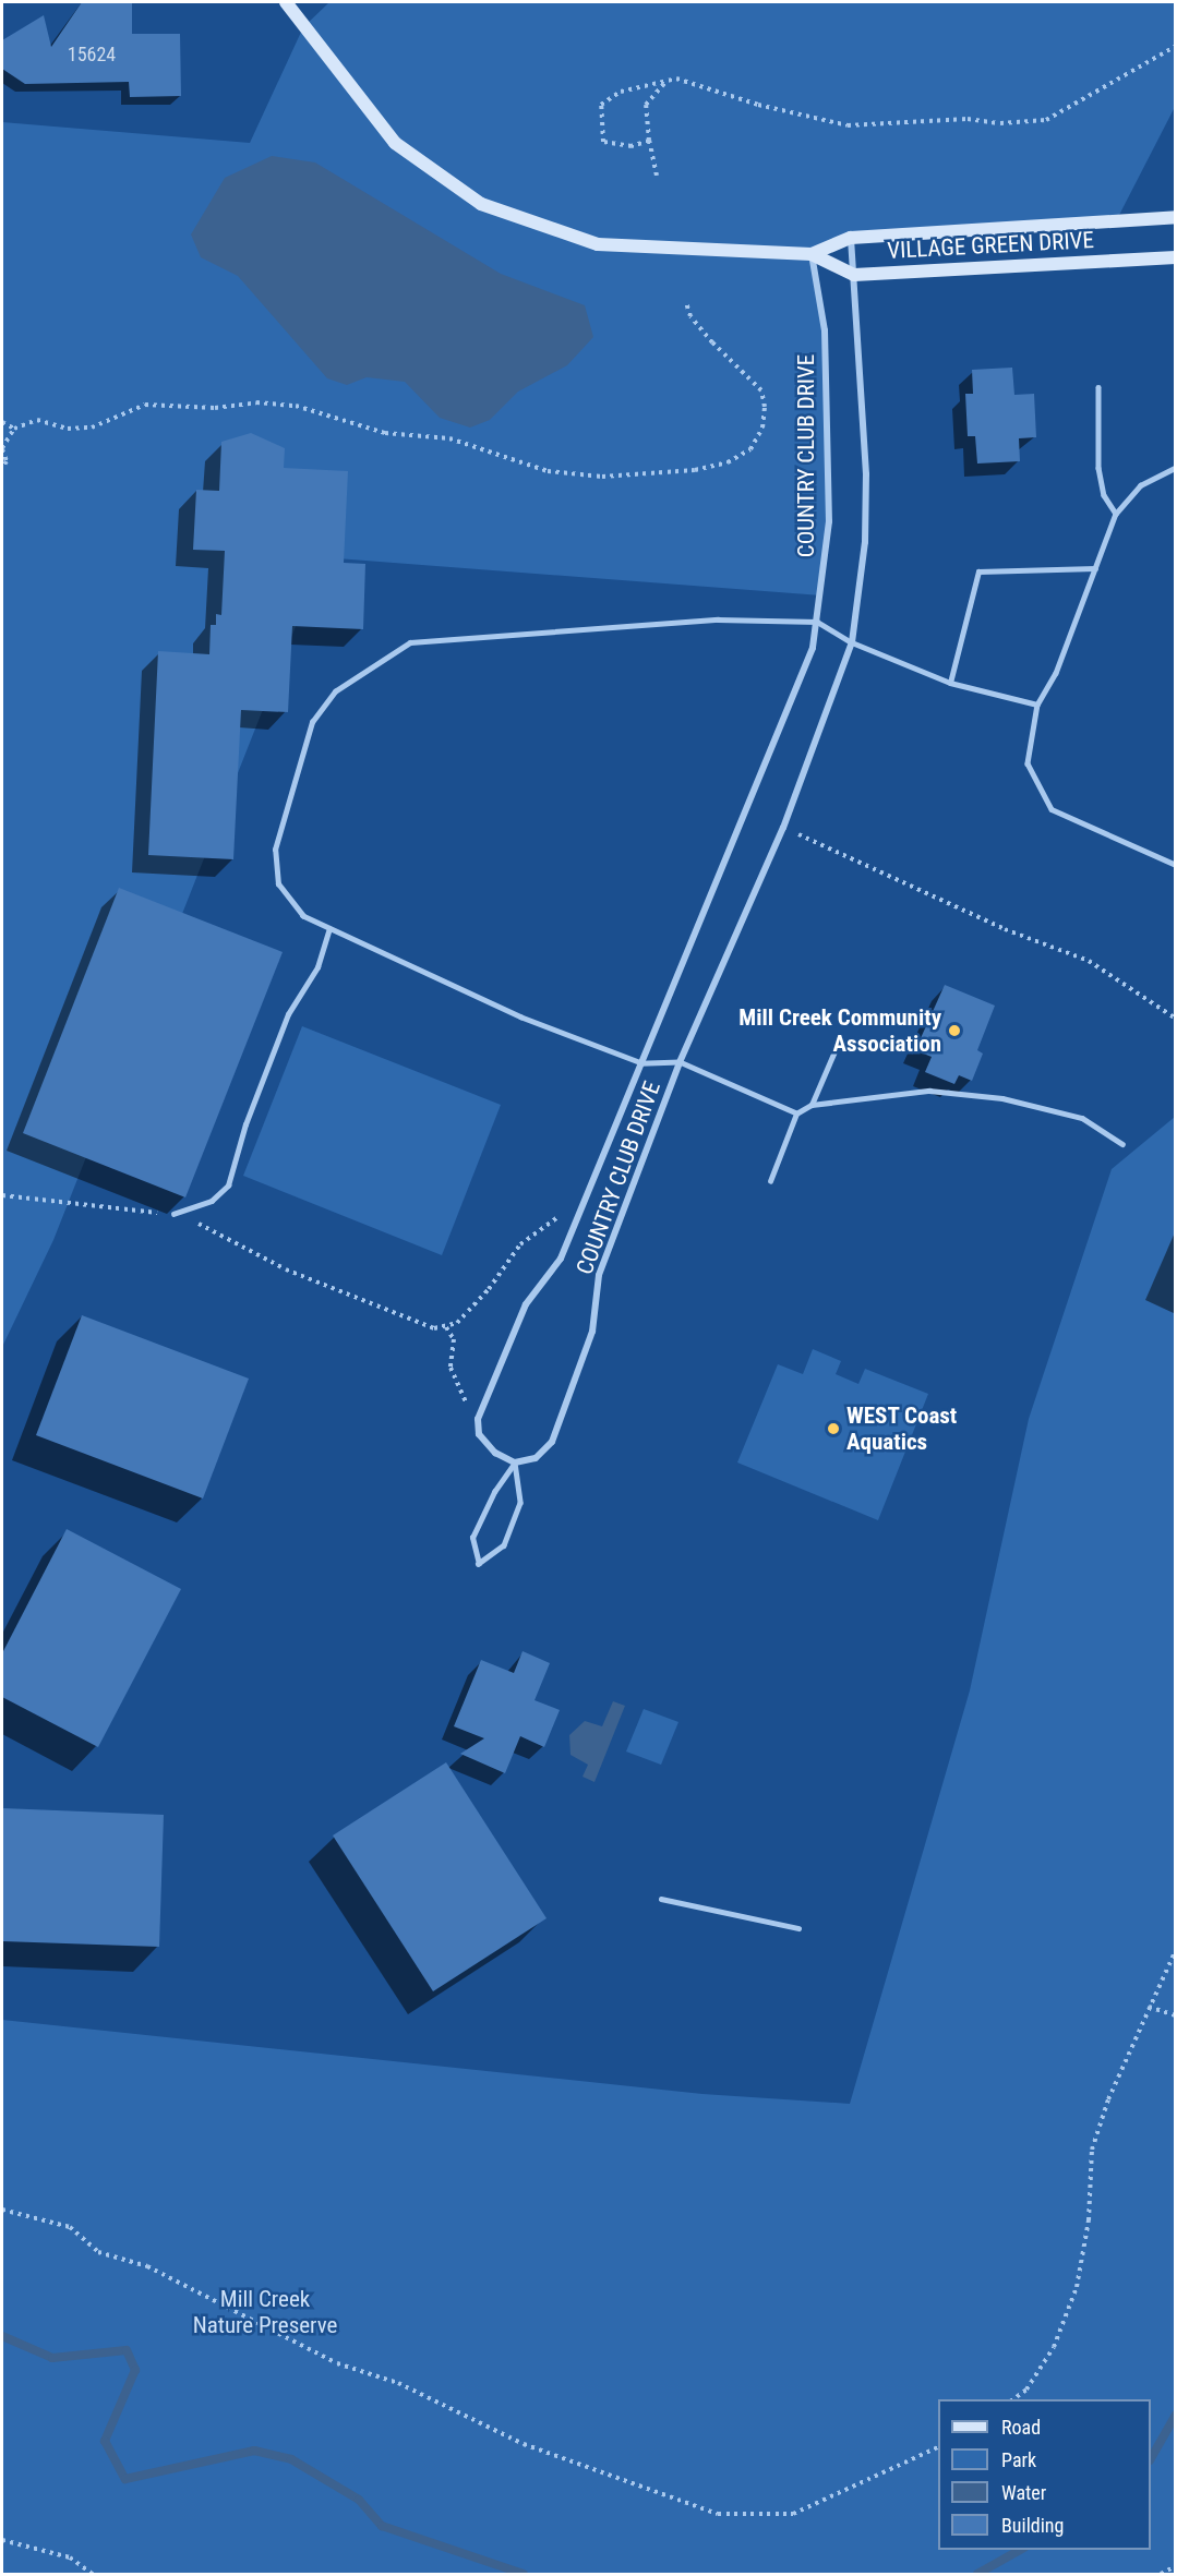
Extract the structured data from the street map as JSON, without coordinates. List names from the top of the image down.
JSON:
{
  "streets": {
    "street": ["VILLAGE GREEN DRIVE", "COUNTRY CLUB DRIVE"]
  },
  "crossings": [
    ["VILLAGE GREEN DRIVE", "COUNTRY CLUB DRIVE"]
  ],
  "parks": ["Mill Creek Nature Preserve"],
  "places": ["Mill Creek Community Association", "WEST Coast Aquatics"],
  "house_numbers": ["15624"],
  "legend": [
    "Road",
    "Park",
    "Water",
    "Building"
  ]
}
